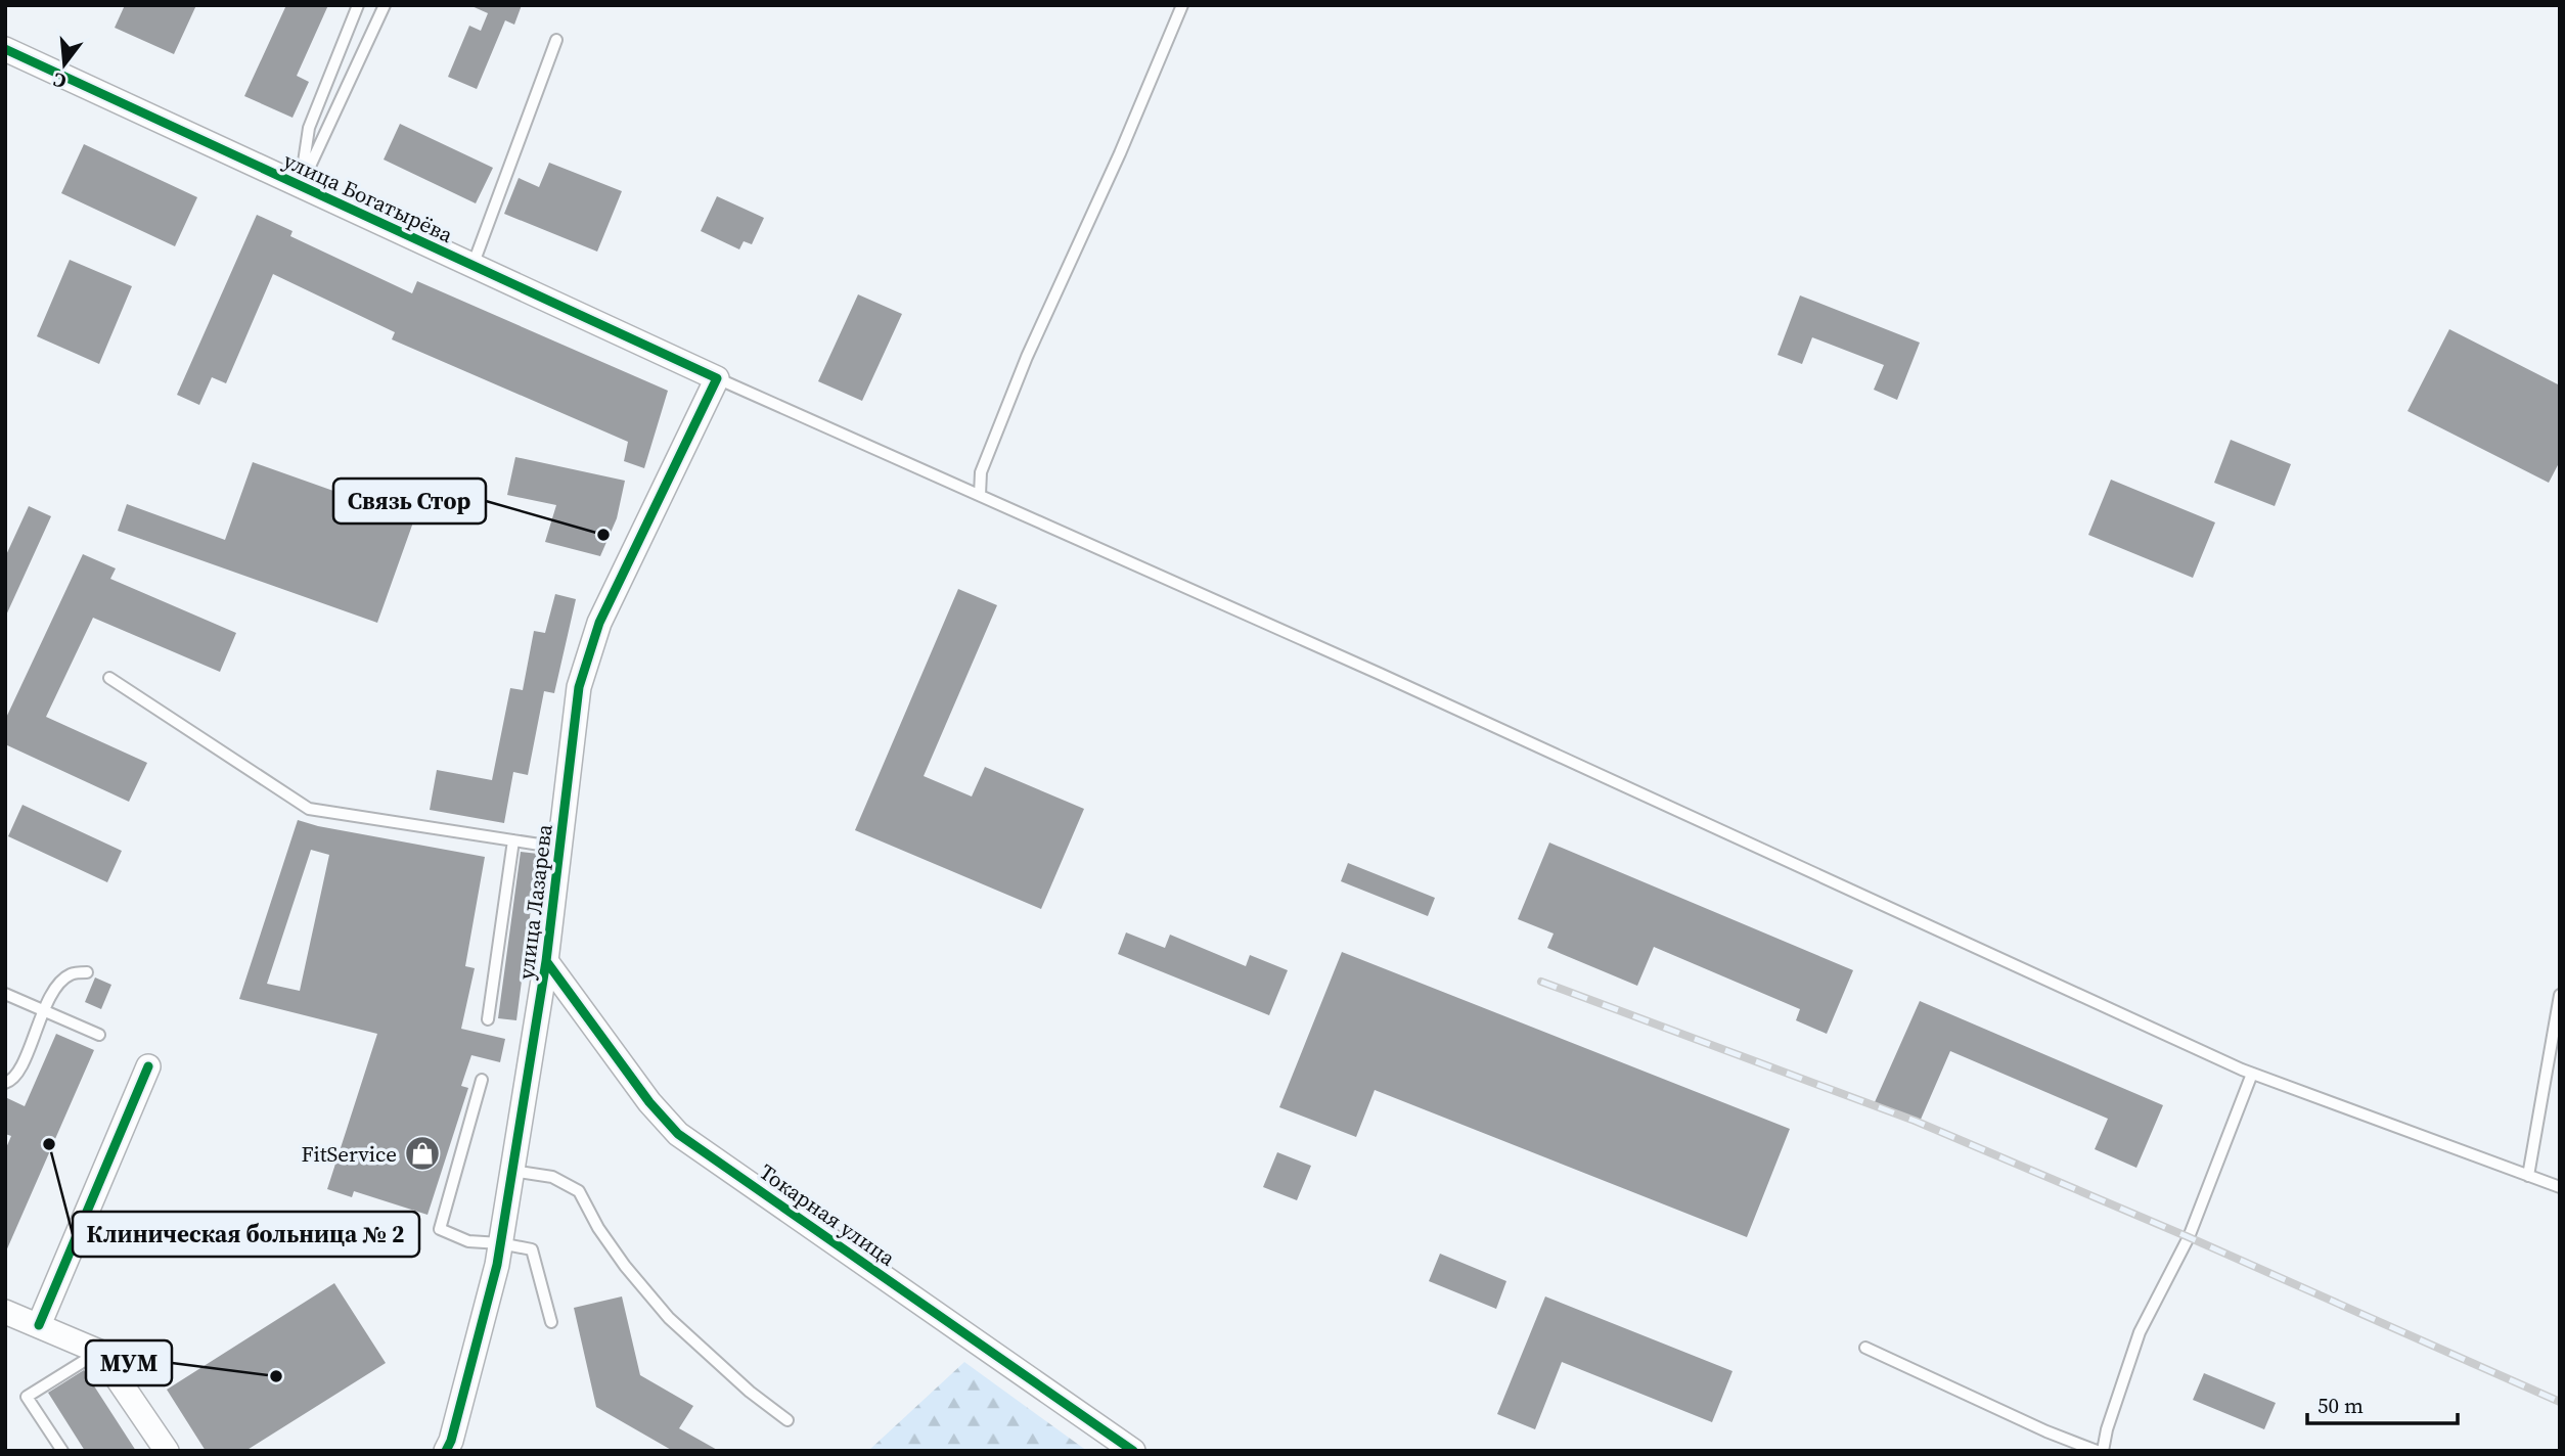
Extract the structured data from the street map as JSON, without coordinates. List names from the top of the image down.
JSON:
{
  "streets": {
    "street": ["улица Богатырёва", "улица Лазарева", "Токарная улица"]
  },
  "crossings": [
    ["улица Богатырёва", "улица Лазарева"],
    ["улица Лазарева", "Токарная улица"]
  ],
  "places": {
    "other": ["Связь Стор", "Клиническая больница № 2", "МУМ"],
    "shop": ["FitService"]
  },
  "scale_bar": "50 m",
  "north": "bottom"
}
